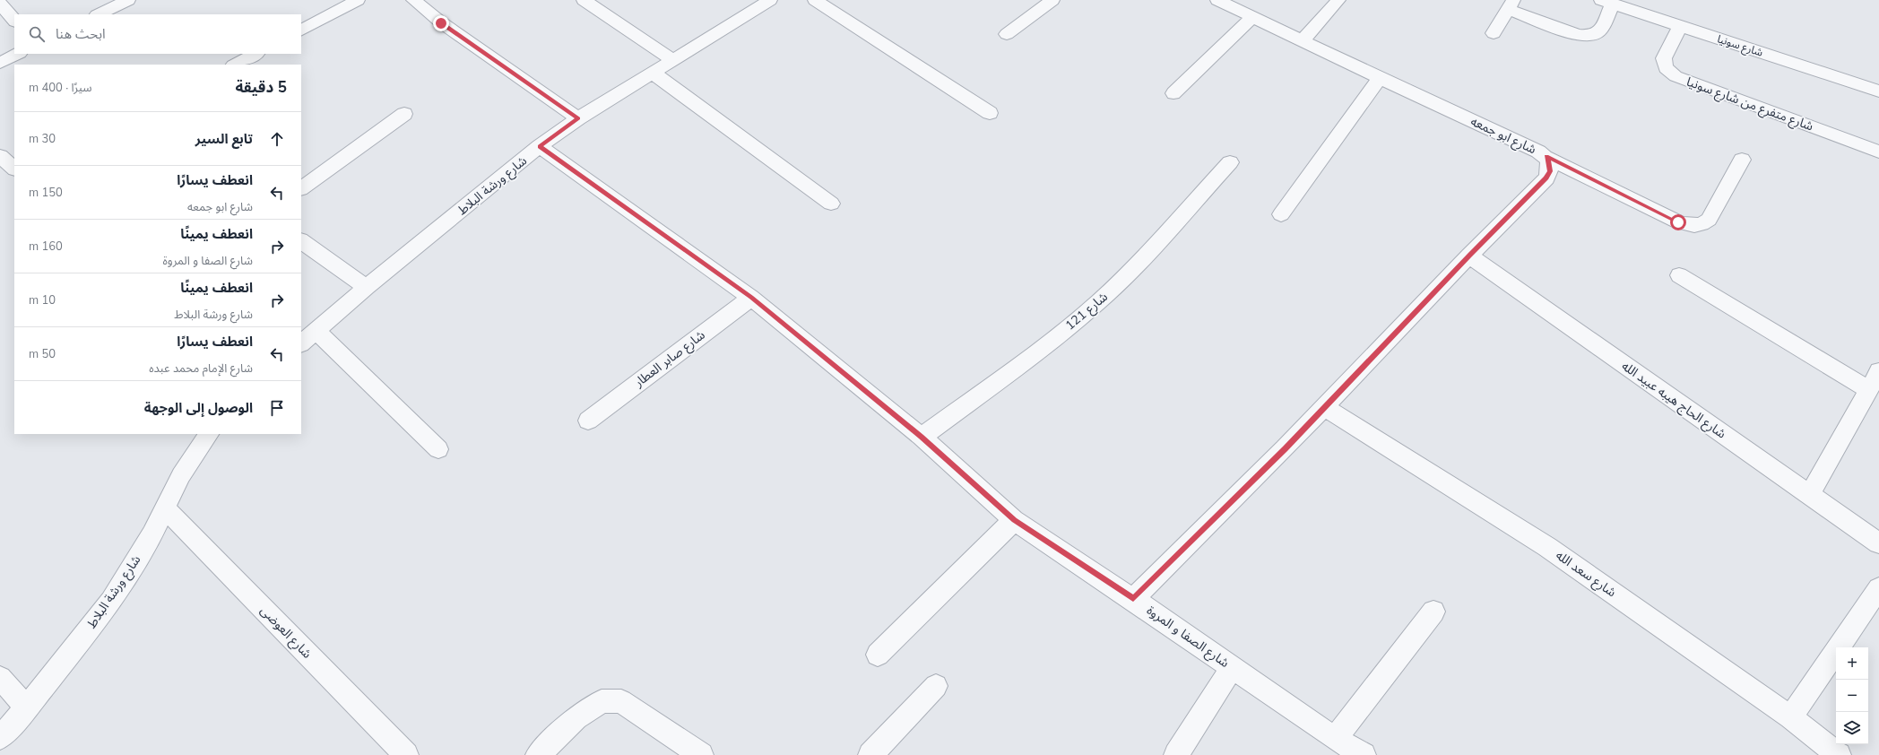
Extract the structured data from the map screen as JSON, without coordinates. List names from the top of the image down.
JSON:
{
  "streets": {
    "street": [
      "شارع سونيا",
      "شارع متفرع من شارع سونيا",
      "شارع ابو جمعه",
      "شارع ورشة البلاط",
      "شارع 121",
      "شارع صابر العطار",
      "شارع الحاج هيبه عبيد الله",
      "شارع سعد الله",
      "شارع العوضى",
      "شارع الصفا و المروة"
    ]
  },
  "crossings": [
    ["شارع سونيا", "شارع متفرع من شارع سونيا"],
    ["شارع ابو جمعه", "شارع الحاج هيبه عبيد الله"],
    ["شارع ابو جمعه", "شارع سعد الله"],
    ["شارع ابو جمعه", "شارع الصفا و المروة"],
    ["شارع ورشة البلاط", "شارع العوضى"],
    ["شارع ورشة البلاط", "شارع الصفا و المروة"],
    ["شارع 121", "شارع الصفا و المروة"],
    ["شارع صابر العطار", "شارع الصفا و المروة"]
  ],
  "page": {
    "search": "ابحث هنا",
    "heading": ["5 دقيقة", "سيرًا · 400 m"],
    "list": [
      ["تابع السير", "30 m"],
      ["انعطف يسارًا", "شارع ابو جمعه", "150 m"],
      ["انعطف يمينًا", "شارع الصفا و المروة", "160 m"],
      ["انعطف يمينًا", "شارع ورشة البلاط", "10 m"],
      ["انعطف يسارًا", "شارع الإمام محمد عبده", "50 m"],
      "الوصول إلى الوجهة"
    ],
    "map_buttons": ["+", "−"]
  }
}
